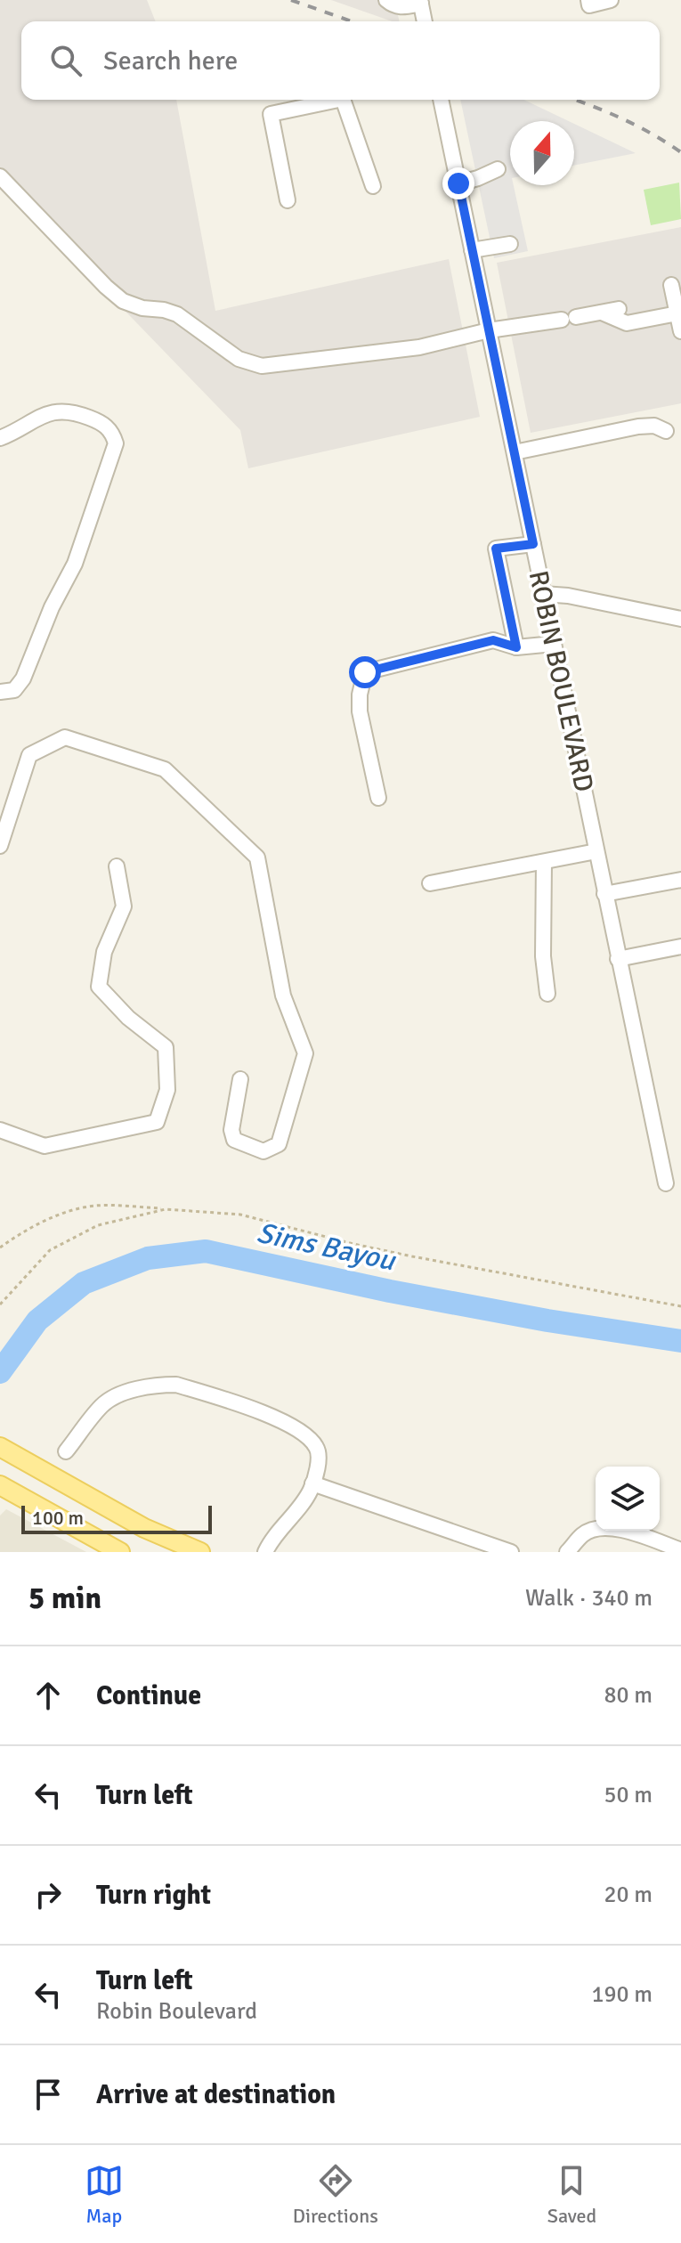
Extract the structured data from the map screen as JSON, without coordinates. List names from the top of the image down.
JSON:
{
  "streets": {
    "street": ["ROBIN BOULEVARD"]
  },
  "water": ["Sims Bayou"],
  "scale_bar": "100 m",
  "north": "top",
  "page": {
    "search": "Search here",
    "scale": "100 m",
    "heading": ["5 min", "Walk · 340 m"],
    "list": [
      ["Continue", "80 m"],
      ["Turn left", "50 m"],
      ["Turn right", "20 m"],
      ["Turn left", "Robin Boulevard", "190 m"],
      "Arrive at destination"
    ],
    "nav": ["Map", "Directions", "Saved"]
  }
}
